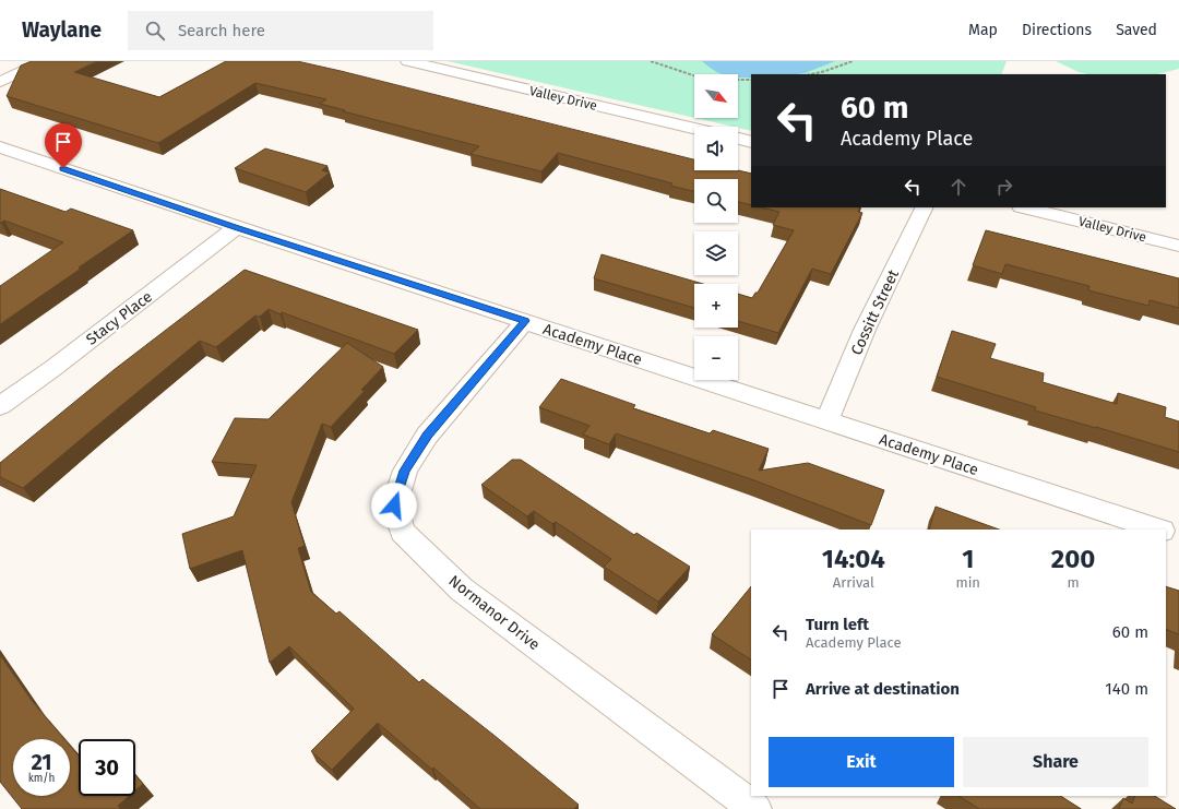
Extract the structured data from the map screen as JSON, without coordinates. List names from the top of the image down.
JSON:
{
  "streets": {
    "street": [
      "Valley Drive",
      "Cossitt Street",
      "Stacy Place",
      "Academy Place",
      "Normanor Drive"
    ]
  },
  "crossings": [
    ["Cossitt Street", "Academy Place"],
    ["Stacy Place", "Academy Place"],
    ["Academy Place", "Normanor Drive"]
  ],
  "north": "bottom right",
  "page": {
    "header": "Waylane",
    "search": "Search here",
    "nav": ["Map", "Directions", "Saved"],
    "map_buttons": ["+", "−"],
    "turn": ["60 m", "Academy Place"],
    "eta": [
      "14:04",
      "Arrival",
      "1",
      "min",
      "200",
      "m"
    ],
    "list": [
      {
        "name": "Turn left",
        "note": "Academy Place",
        "value": "60 m"
      },
      {
        "name": "Arrive at destination",
        "value": "140 m"
      }
    ],
    "buttons": ["Exit", "Share"],
    "speed": "21 km/h",
    "limit": "30"
  }
}
